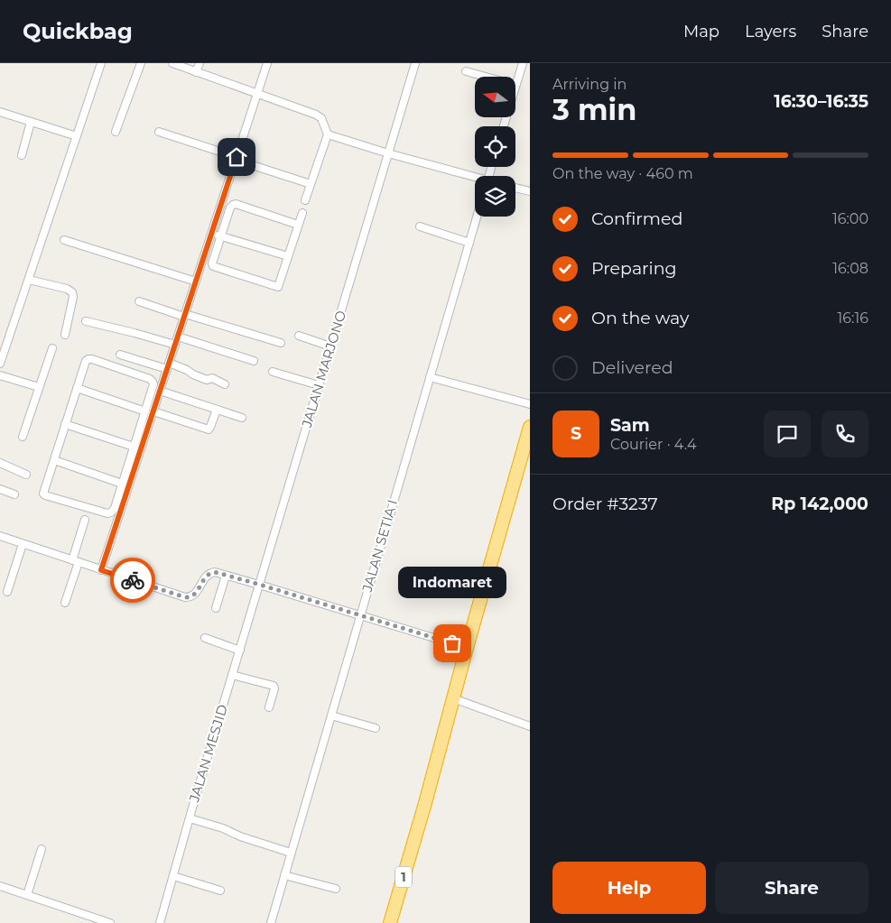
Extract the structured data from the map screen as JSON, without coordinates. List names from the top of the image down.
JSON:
{
  "streets": {
    "highway": ["1"],
    "street": ["JALAN MARJONO", "JALAN SETIA I", "JALAN MESJID"]
  },
  "crossings": [
    ["JALAN MARJONO", "JALAN MESJID"]
  ],
  "places": ["Indomaret"],
  "north": "left",
  "page": {
    "header": "Quickbag",
    "nav": ["Map", "Layers", "Share"],
    "heading": ["3 min", "Arriving in", "16:30–16:35"],
    "panel": [
      "Sam",
      "Courier · 4.4",
      "Order #3237",
      "Rp 142,000"
    ],
    "bar": "On the way · 460 m",
    "list": [
      ["Confirmed", "16:00"],
      ["Preparing", "16:08"],
      ["On the way", "16:16"],
      "Delivered"
    ],
    "round": "S",
    "bubble": "Indomaret",
    "buttons": ["Help", "Share"]
  }
}
